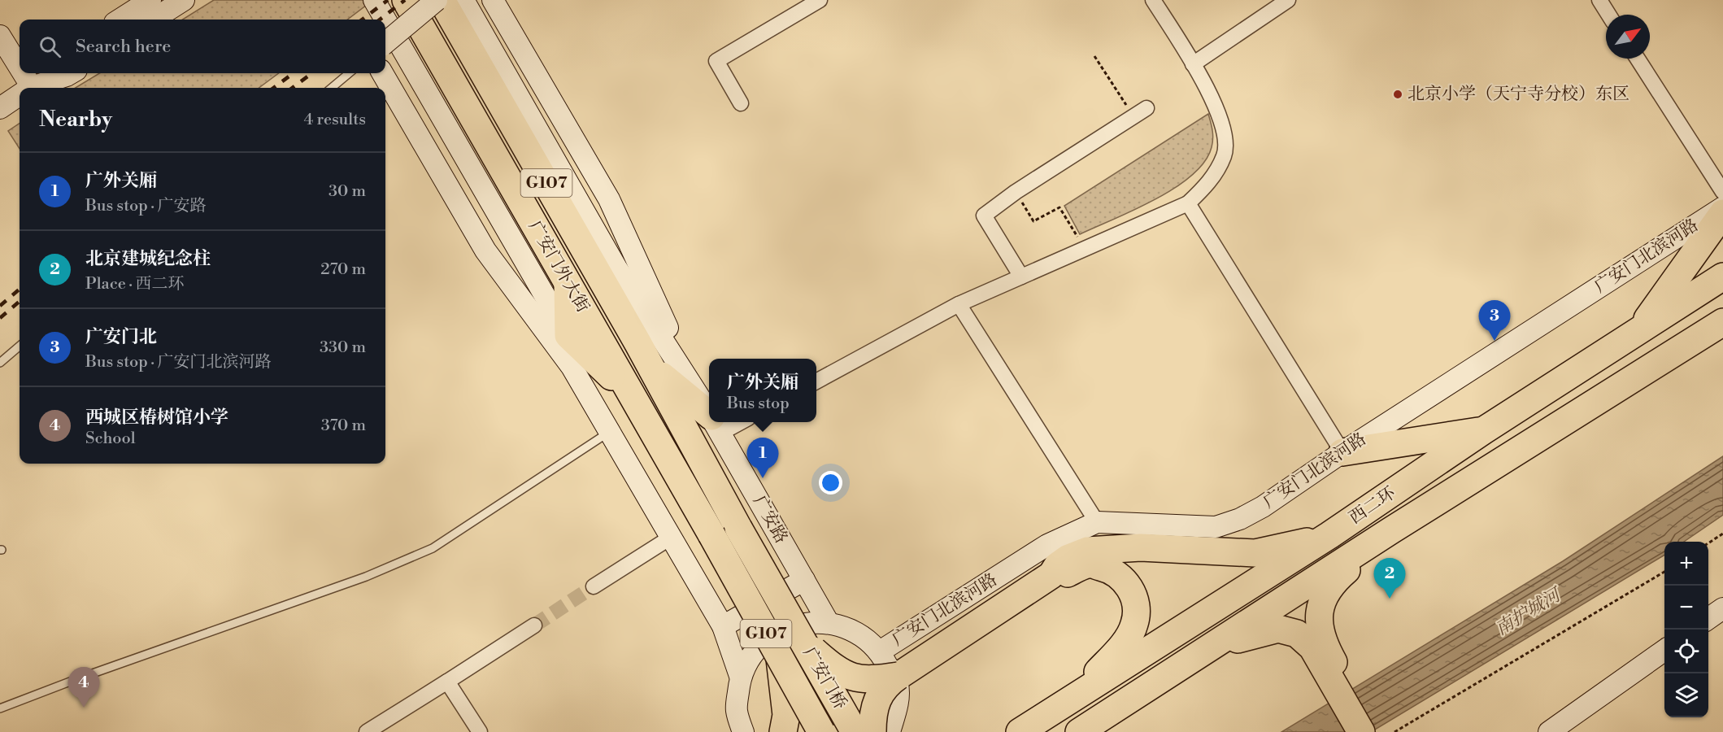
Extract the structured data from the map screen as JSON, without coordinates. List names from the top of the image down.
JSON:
{
  "streets": {
    "highway": [
      "G107",
      "广安门外大街",
      "西二环",
      "广安门桥"
    ],
    "street": ["广安门北滨河路", "广安路"]
  },
  "crossings": [
    ["广安门北滨河路", "广安门桥"],
    ["广安门外大街", "广安门桥"],
    ["广安路", "广安门桥"]
  ],
  "water": ["南护城河"],
  "places": ["北京小学（天宁寺分校）东区"],
  "north": "top right",
  "page": {
    "search": "Search here",
    "heading": ["Nearby", "4 results"],
    "list": [
      {
        "mark": "1",
        "name": "广外关厢",
        "note": "Bus stop · 广安路",
        "value": "30 m"
      },
      {
        "mark": "2",
        "name": "北京建城纪念柱",
        "note": "Place · 西二环",
        "value": "270 m"
      },
      {
        "mark": "3",
        "name": "广安门北",
        "note": "Bus stop · 广安门北滨河路",
        "value": "330 m"
      },
      {
        "mark": "4",
        "name": "西城区椿树馆小学",
        "note": "School",
        "value": "370 m"
      }
    ],
    "pins": [
      "3",
      "1",
      "2",
      "4"
    ],
    "popup": ["广外关厢", "Bus stop"],
    "map_buttons": ["+", "−"]
  }
}
